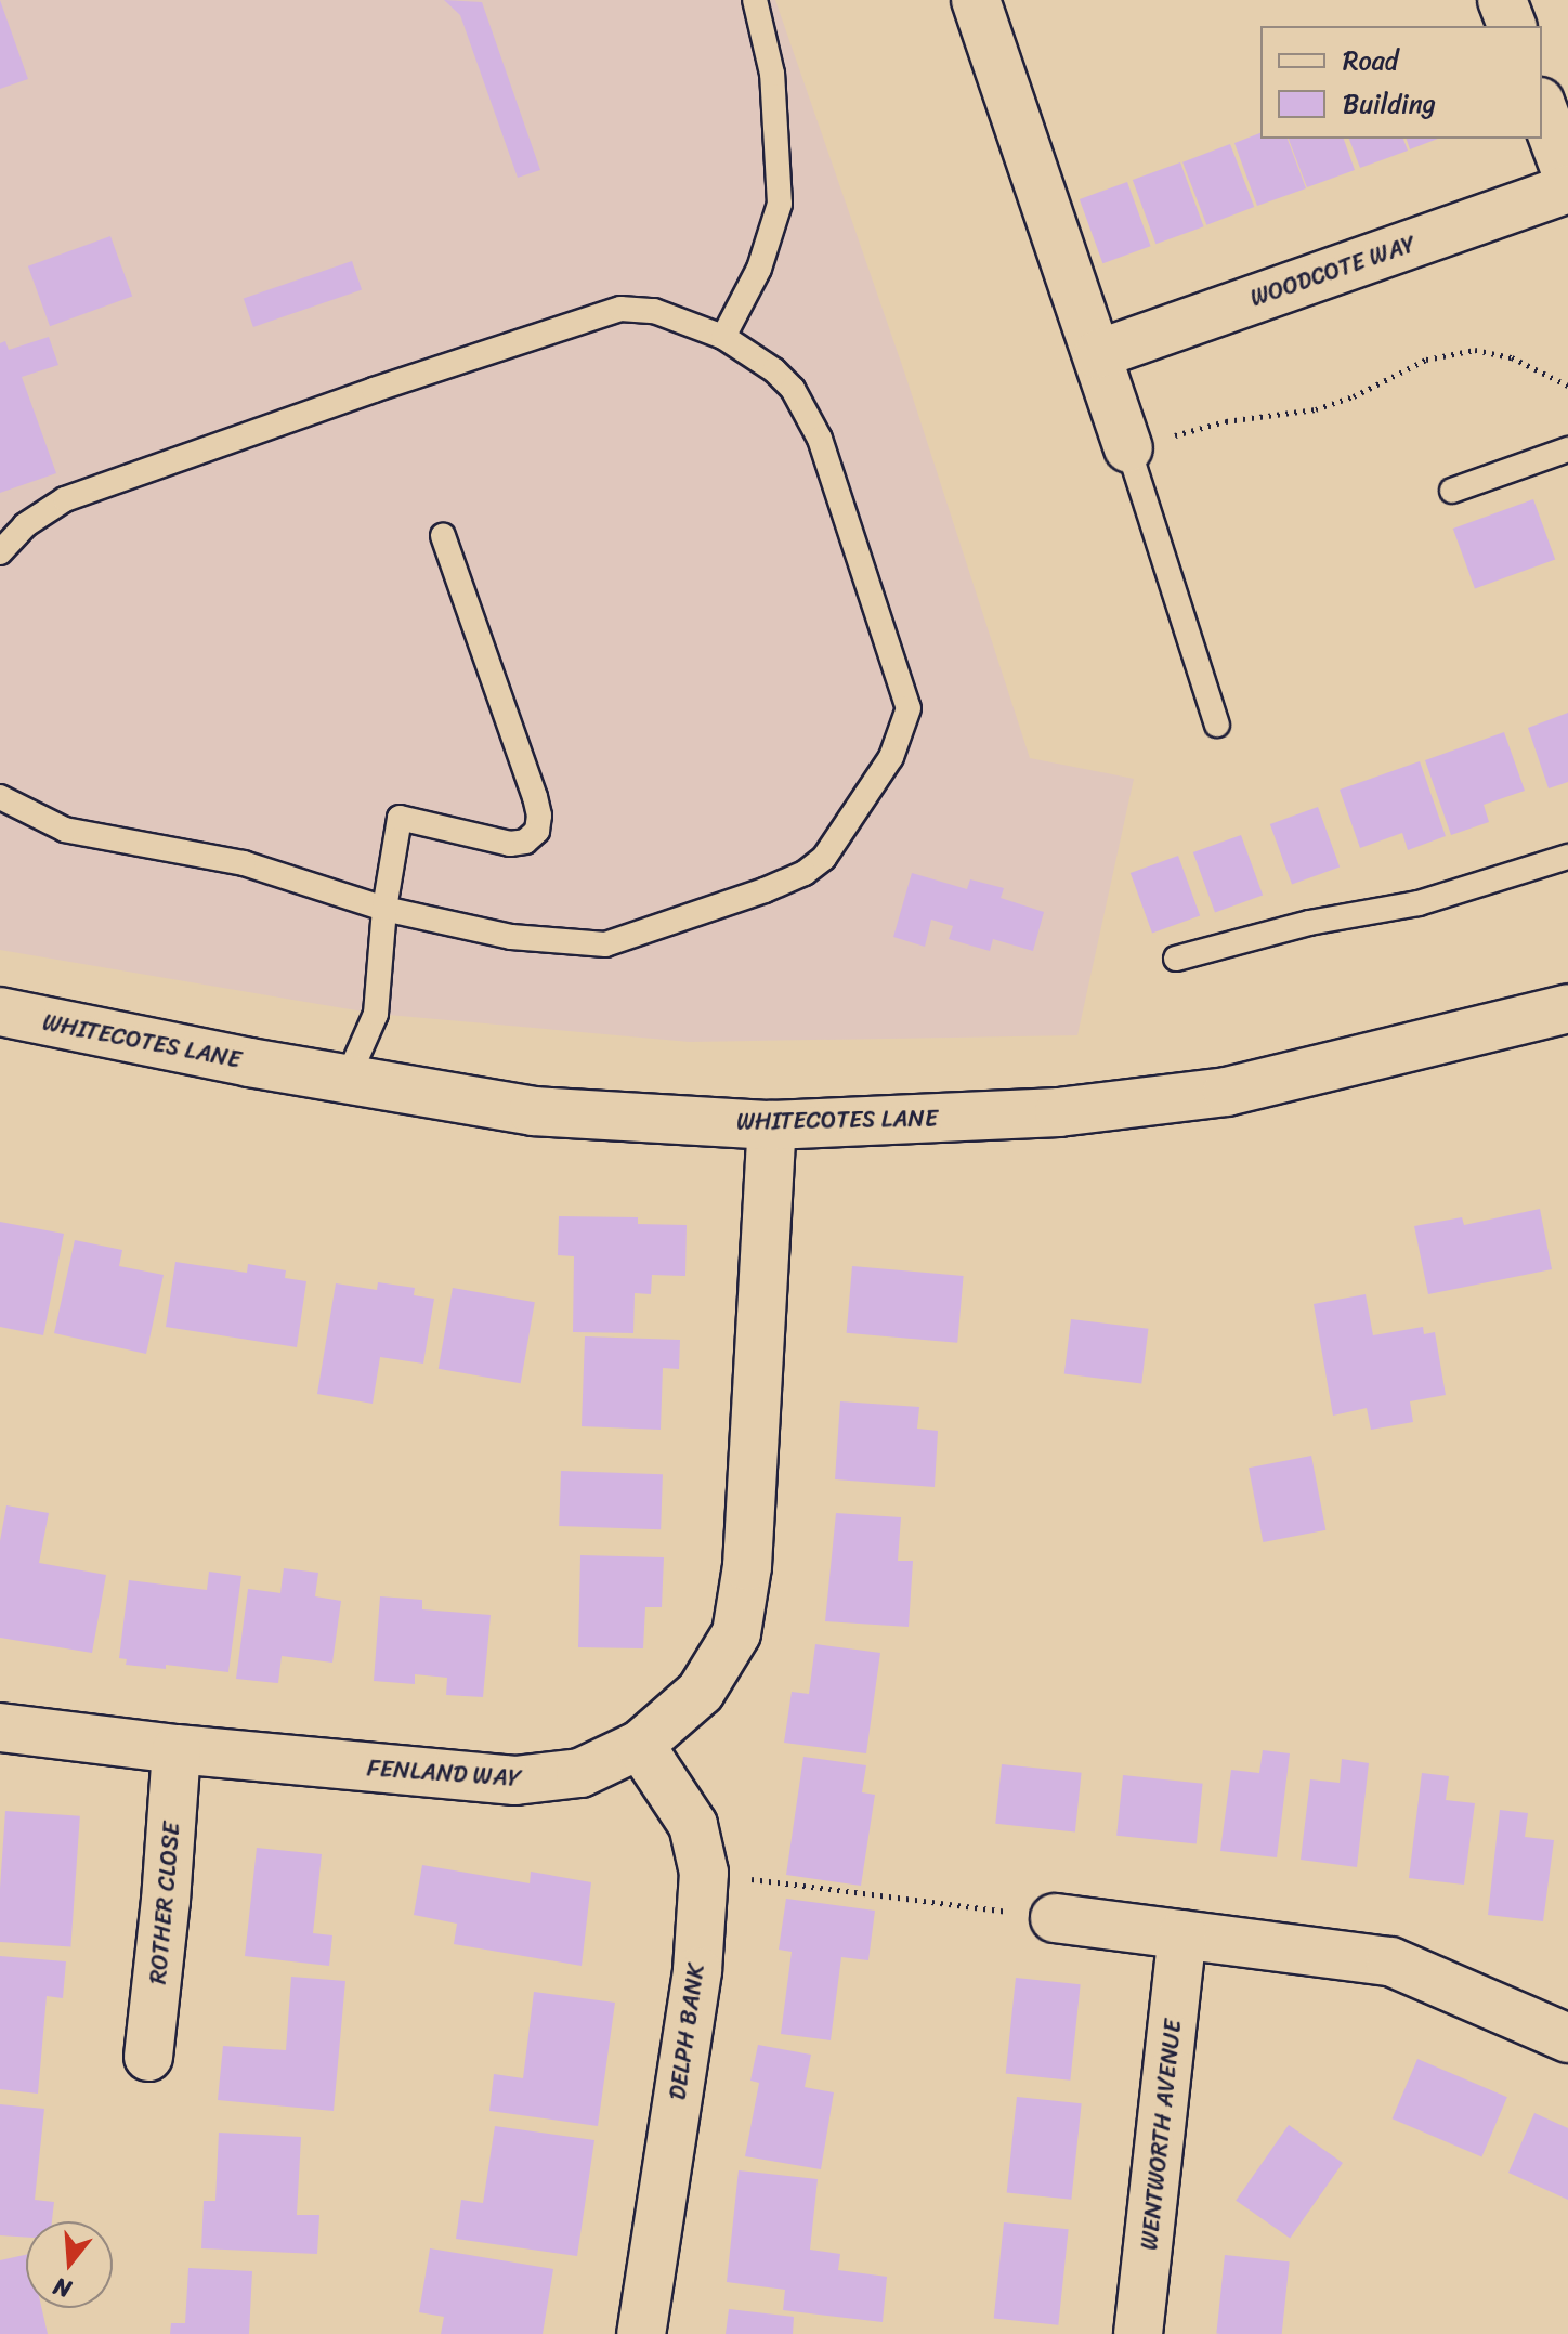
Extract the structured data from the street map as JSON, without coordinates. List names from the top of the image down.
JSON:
{
  "streets": {
    "street": [
      "WOODCOTE WAY",
      "WHITECOTES LANE",
      "FENLAND WAY",
      "ROTHER CLOSE",
      "DELPH BANK",
      "WENTWORTH AVENUE"
    ]
  },
  "crossings": [
    ["WHITECOTES LANE", "FENLAND WAY"],
    ["FENLAND WAY", "ROTHER CLOSE"],
    ["FENLAND WAY", "DELPH BANK"]
  ],
  "legend": ["Road", "Building"],
  "north": "bottom"
}
